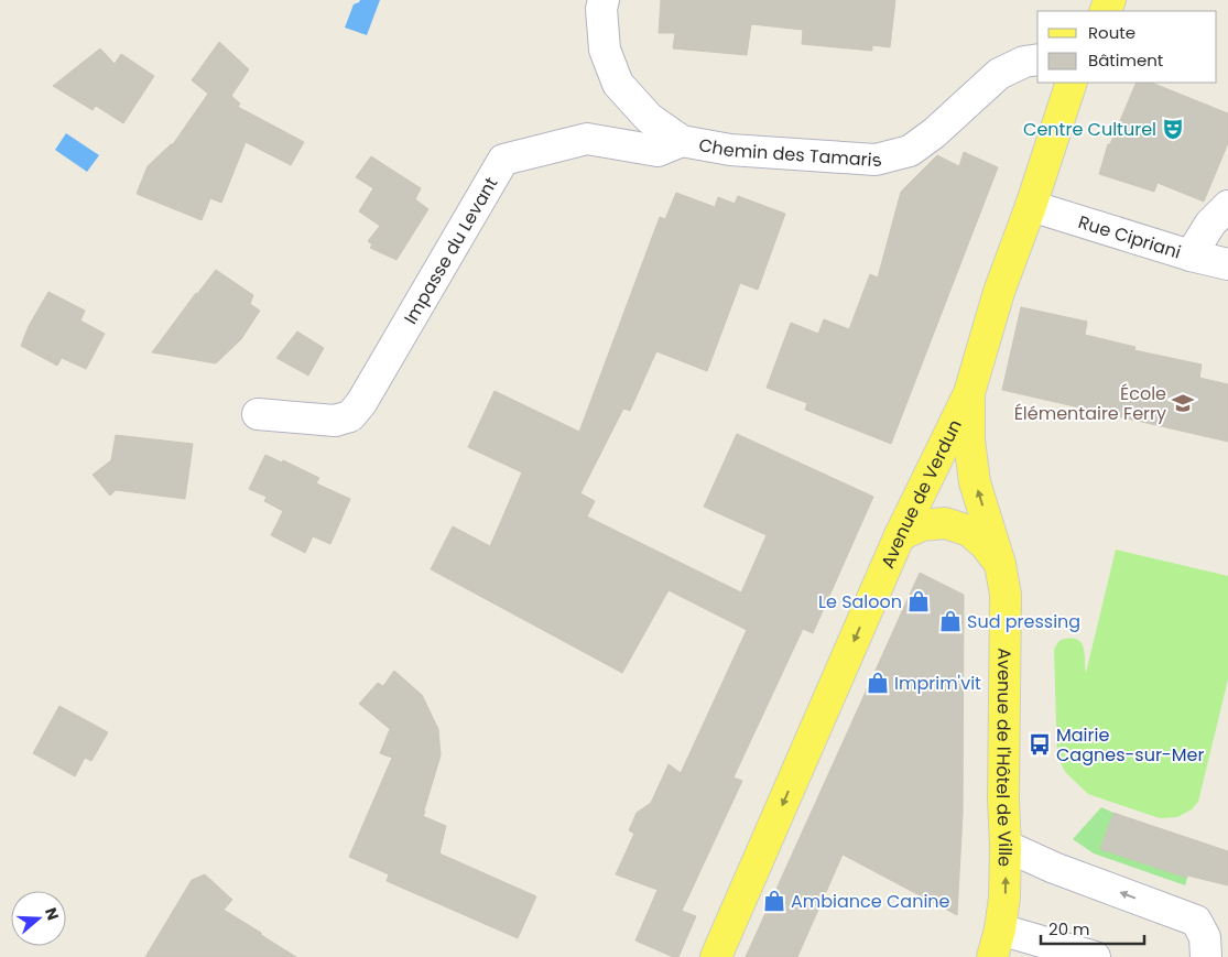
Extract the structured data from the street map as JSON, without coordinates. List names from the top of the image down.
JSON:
{
  "streets": {
    "main road": ["Avenue de Verdun", "Avenue de l'Hôtel de Ville"],
    "street": ["Chemin des Tamaris", "Rue Cipriani", "Impasse du Levant"]
  },
  "crossings": [
    ["Chemin des Tamaris", "Impasse du Levant"],
    ["Rue Cipriani", "Avenue de Verdun"],
    ["Avenue de Verdun", "Avenue de l'Hôtel de Ville"]
  ],
  "one_way": ["Avenue de Verdun", "Avenue de l'Hôtel de Ville"],
  "places": {
    "theatre": ["Centre Culturel"],
    "school or university": ["École Élémentaire Ferry"],
    "shop": [
      "Le Saloon",
      "Sud pressing",
      "Imprim'vit",
      "Ambiance Canine"
    ],
    "bus stop": ["Mairie Cagnes-sur-Mer"]
  },
  "legend": ["Route", "Bâtiment"],
  "scale_bar": "20 m",
  "north": "right"
}
